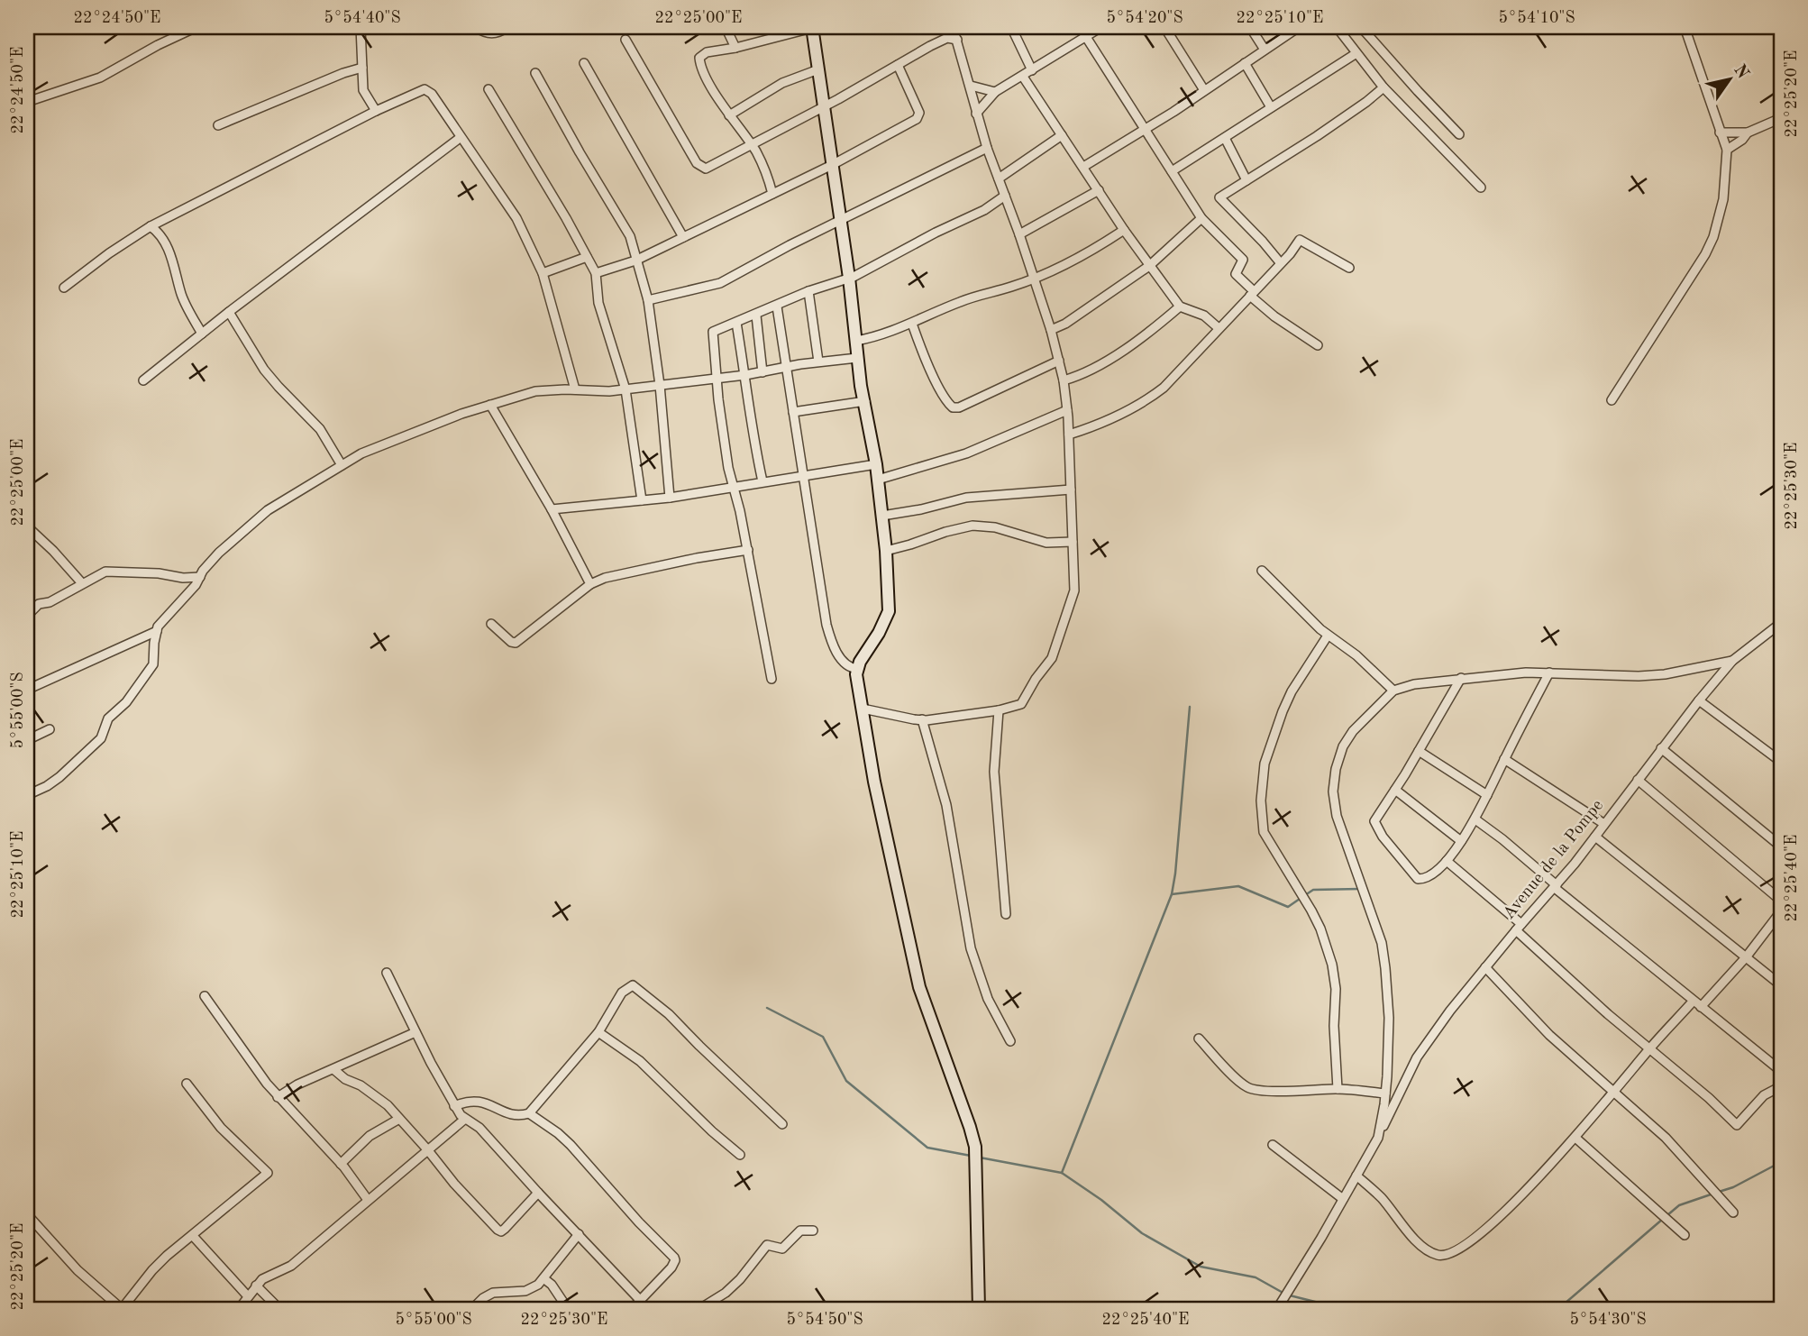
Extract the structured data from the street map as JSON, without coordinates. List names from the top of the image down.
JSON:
{
  "streets": {
    "street": ["Avenue de la Pompe"]
  },
  "north": "top right",
  "coordinates": [
    "22°24'50\"E",
    "5°54'40\"S",
    "22°25'00\"E",
    "5°54'20\"S",
    "22°25'10\"E",
    "5°54'10\"S",
    "22°25'20\"E",
    "22°25'30\"E",
    "5°55'00\"S",
    "22°25'40\"E",
    "5°54'50\"S",
    "5°54'30\"S"
  ]
}
